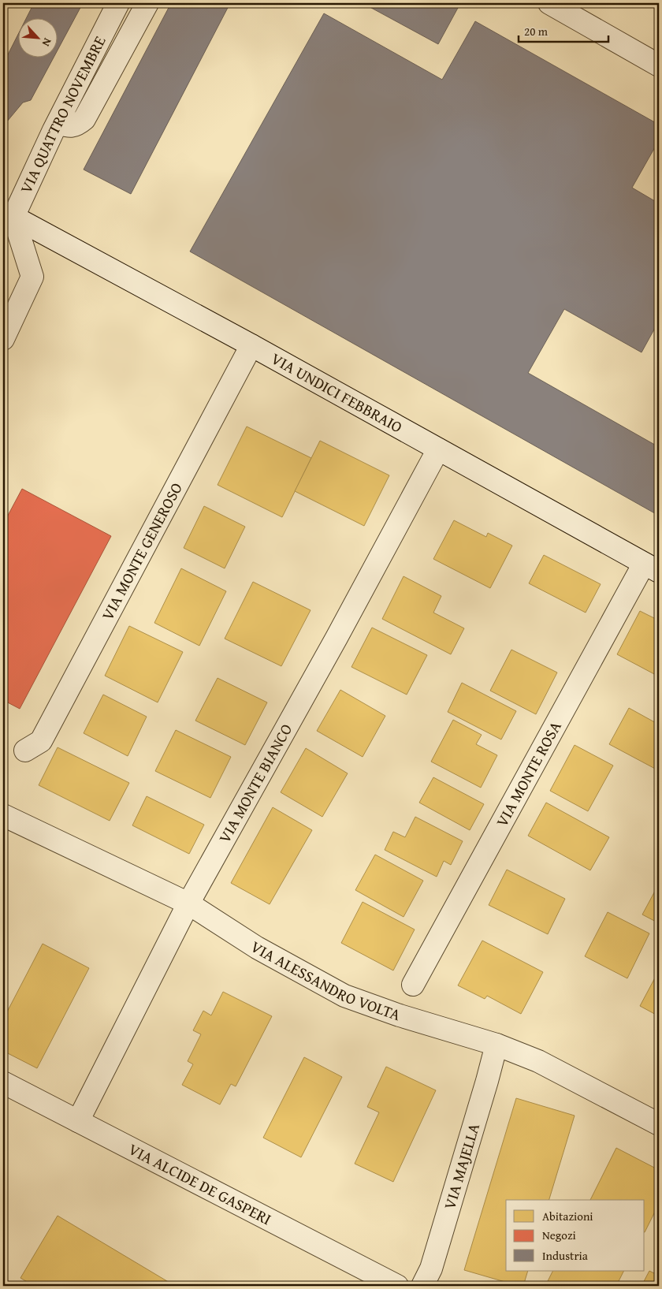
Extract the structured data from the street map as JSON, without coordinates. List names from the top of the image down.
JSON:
{
  "streets": {
    "street": [
      "VIA QUATTRO NOVEMBRE",
      "VIA UNDICI FEBBRAIO",
      "VIA MONTE GENEROSO",
      "VIA MONTE ROSA",
      "VIA MONTE BIANCO",
      "VIA ALESSANDRO VOLTA",
      "VIA MAJELLA",
      "VIA ALCIDE DE GASPERI"
    ]
  },
  "crossings": [
    ["VIA QUATTRO NOVEMBRE", "VIA UNDICI FEBBRAIO"],
    ["VIA UNDICI FEBBRAIO", "VIA MONTE GENEROSO"],
    ["VIA UNDICI FEBBRAIO", "VIA MONTE ROSA"],
    ["VIA UNDICI FEBBRAIO", "VIA MONTE BIANCO"],
    ["VIA MONTE BIANCO", "VIA ALESSANDRO VOLTA"],
    ["VIA MONTE BIANCO", "VIA ALCIDE DE GASPERI"],
    ["VIA ALESSANDRO VOLTA", "VIA MAJELLA"]
  ],
  "legend": ["Abitazioni", "Negozi", "Industria"],
  "scale_bar": "20 m",
  "north": "bottom right"
}
